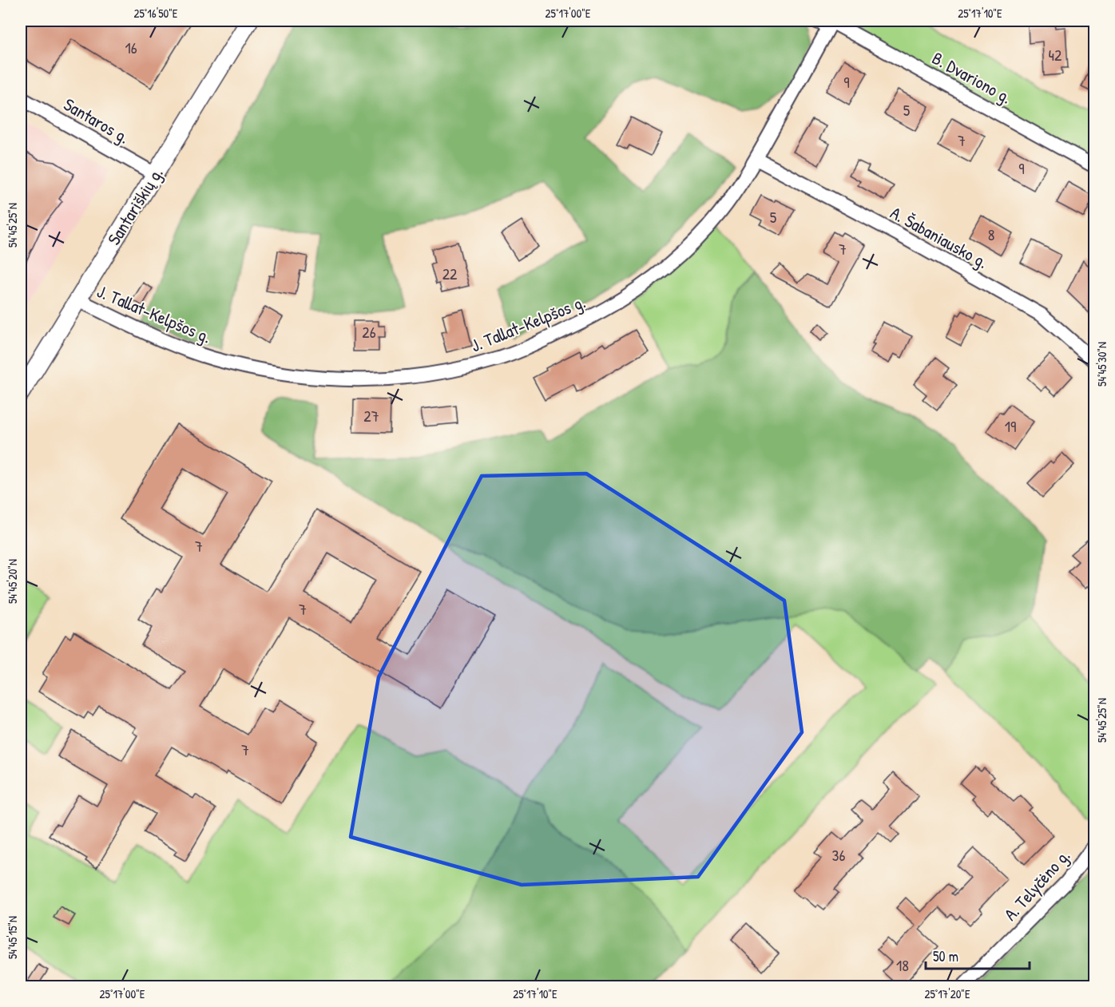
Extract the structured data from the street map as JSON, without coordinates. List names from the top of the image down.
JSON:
{
  "streets": {
    "main road": ["Santariškių g."],
    "street": [
      "B. Dvariono g.",
      "Santaros g.",
      "A. Šabaniausko g.",
      "J. Tallat-Kelpšos g.",
      "A. Telyčėno g."
    ]
  },
  "crossings": [
    ["B. Dvariono g.", "J. Tallat-Kelpšos g."],
    ["Santaros g.", "Santariškių g."],
    ["Santariškių g.", "J. Tallat-Kelpšos g."],
    ["A. Šabaniausko g.", "J. Tallat-Kelpšos g."]
  ],
  "house_numbers": [
    "16",
    "42",
    "9",
    "5",
    "7",
    "9",
    "5",
    "8",
    "7",
    "22",
    "26",
    "27",
    "19",
    "7",
    "7",
    "7",
    "36",
    "18"
  ],
  "scale_bar": "50 m",
  "coordinates": [
    "25°16'50\"E",
    "25°17'00\"E",
    "25°17'10\"E",
    "54°45'25\"N",
    "54°45'30\"N",
    "54°45'20\"N",
    "54°45'15\"N",
    "25°17'20\"E"
  ]
}
